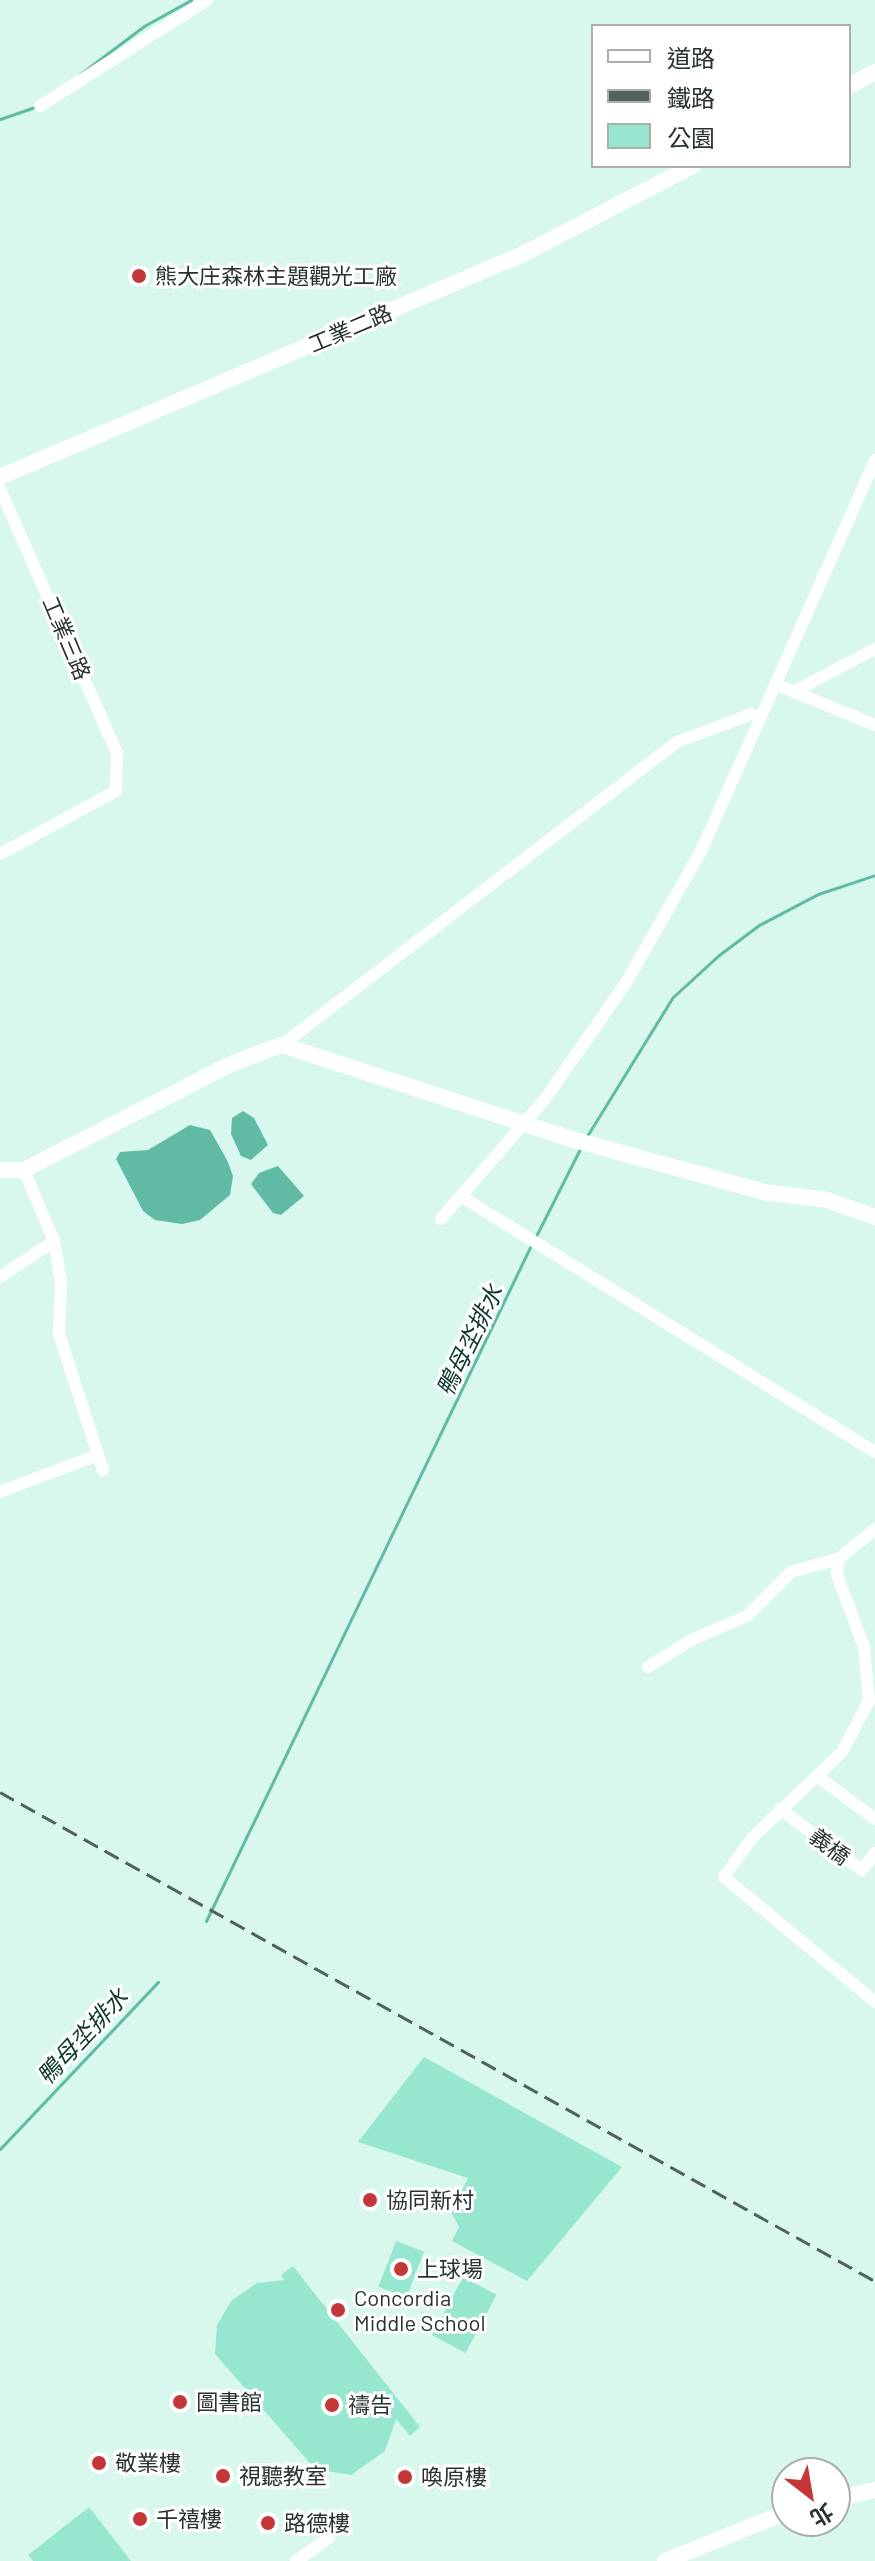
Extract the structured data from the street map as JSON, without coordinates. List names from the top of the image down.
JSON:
{
  "streets": {
    "street": ["工業二路", "工業三路", "義橋"]
  },
  "water": ["鴨母坔排水"],
  "places": [
    "熊大庄森林主題觀光工廠",
    "協同新村",
    "上球場",
    "Concordia Middle School",
    "圖書館",
    "禱告",
    "敬業樓",
    "視聽教室",
    "喚原樓",
    "千禧樓",
    "路德樓"
  ],
  "legend": ["道路", "鐵路", "公園"],
  "north": "bottom right"
}
